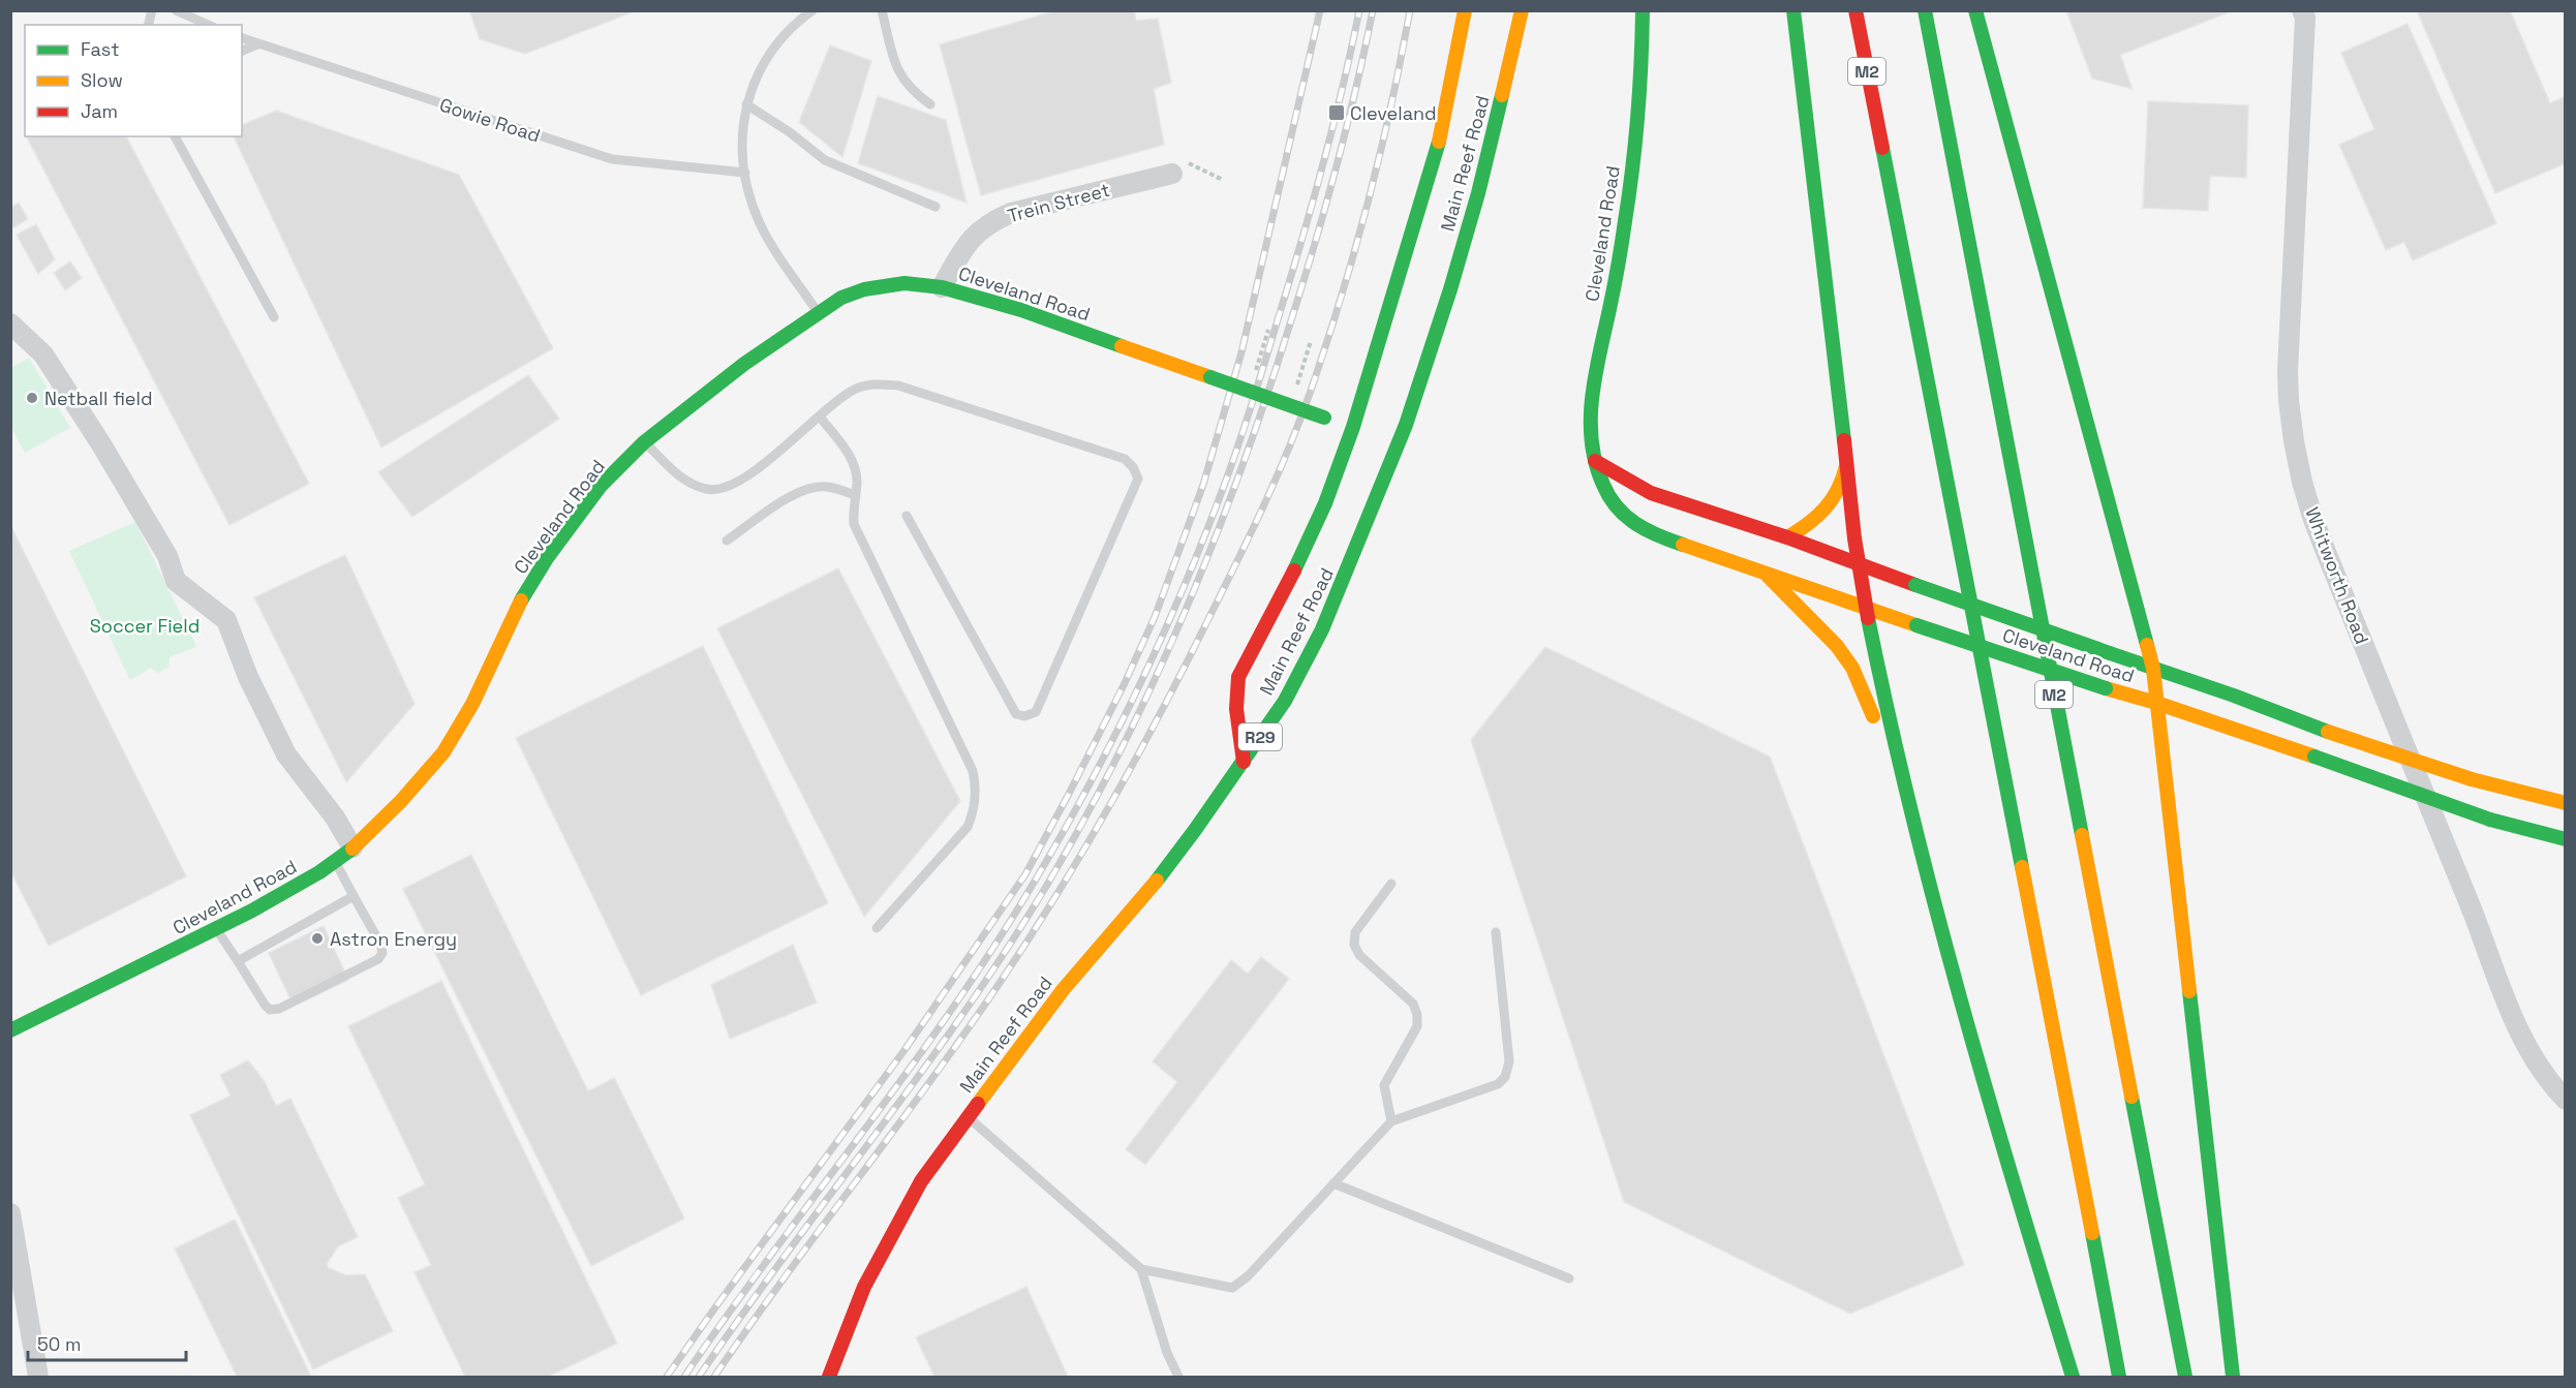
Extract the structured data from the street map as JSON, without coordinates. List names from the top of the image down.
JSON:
{
  "streets": {
    "main road": [
      "M2",
      "Main Reef Road",
      "Cleveland Road",
      "R29"
    ],
    "street": ["Trein Street", "Whitworth Road"],
    "lane": ["Gowie Road"]
  },
  "crossings": [
    ["Trein Street", "Cleveland Road"]
  ],
  "parks": ["Soccer Field"],
  "places": {
    "transit": ["Cleveland"],
    "other": ["Netball field", "Astron Energy"]
  },
  "legend": ["Fast", "Slow", "Jam"],
  "scale_bar": "50 m"
}
